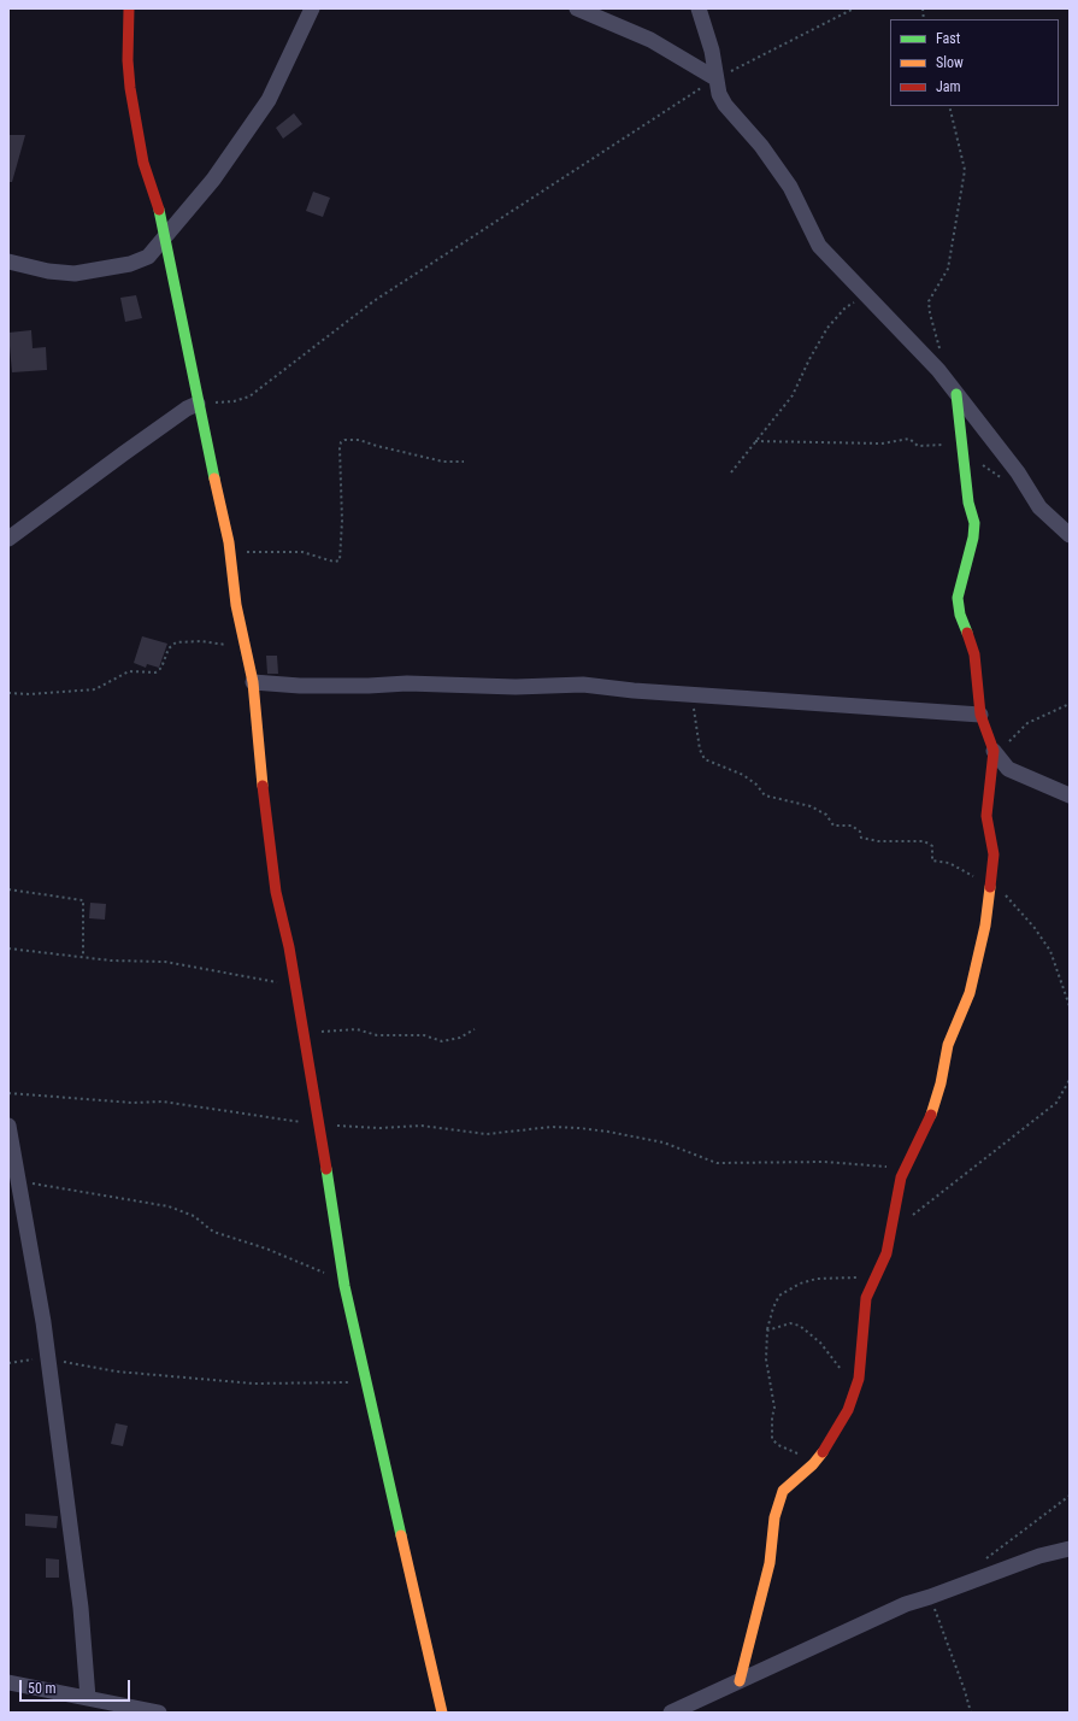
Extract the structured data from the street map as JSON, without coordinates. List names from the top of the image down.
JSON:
{
  "legend": ["Fast", "Slow", "Jam"],
  "scale_bar": "50 m"
}
